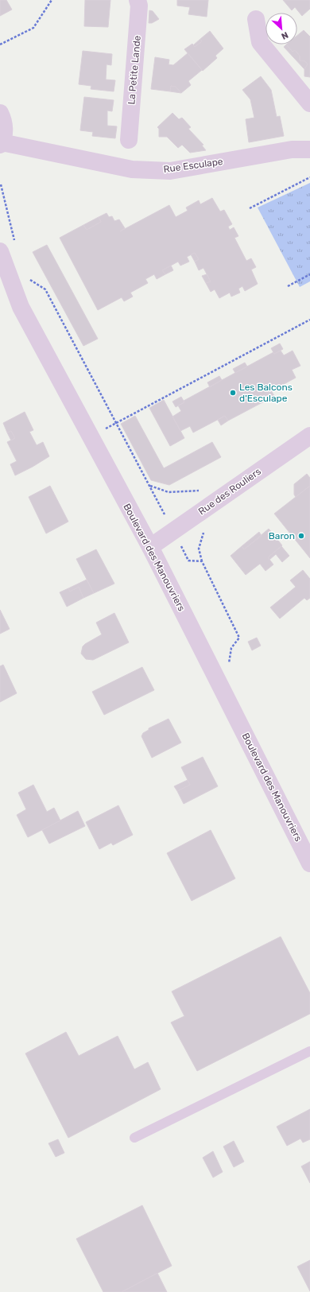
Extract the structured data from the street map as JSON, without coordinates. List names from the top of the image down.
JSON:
{
  "streets": {
    "street": [
      "La Petite Lande",
      "Rue Esculape",
      "Rue des Rouliers",
      "Boulevard des Manouvriers"
    ]
  },
  "crossings": [
    ["Rue des Rouliers", "Boulevard des Manouvriers"]
  ],
  "places": ["Les Balcons d'Esculape", "Baron"],
  "north": "bottom right"
}
